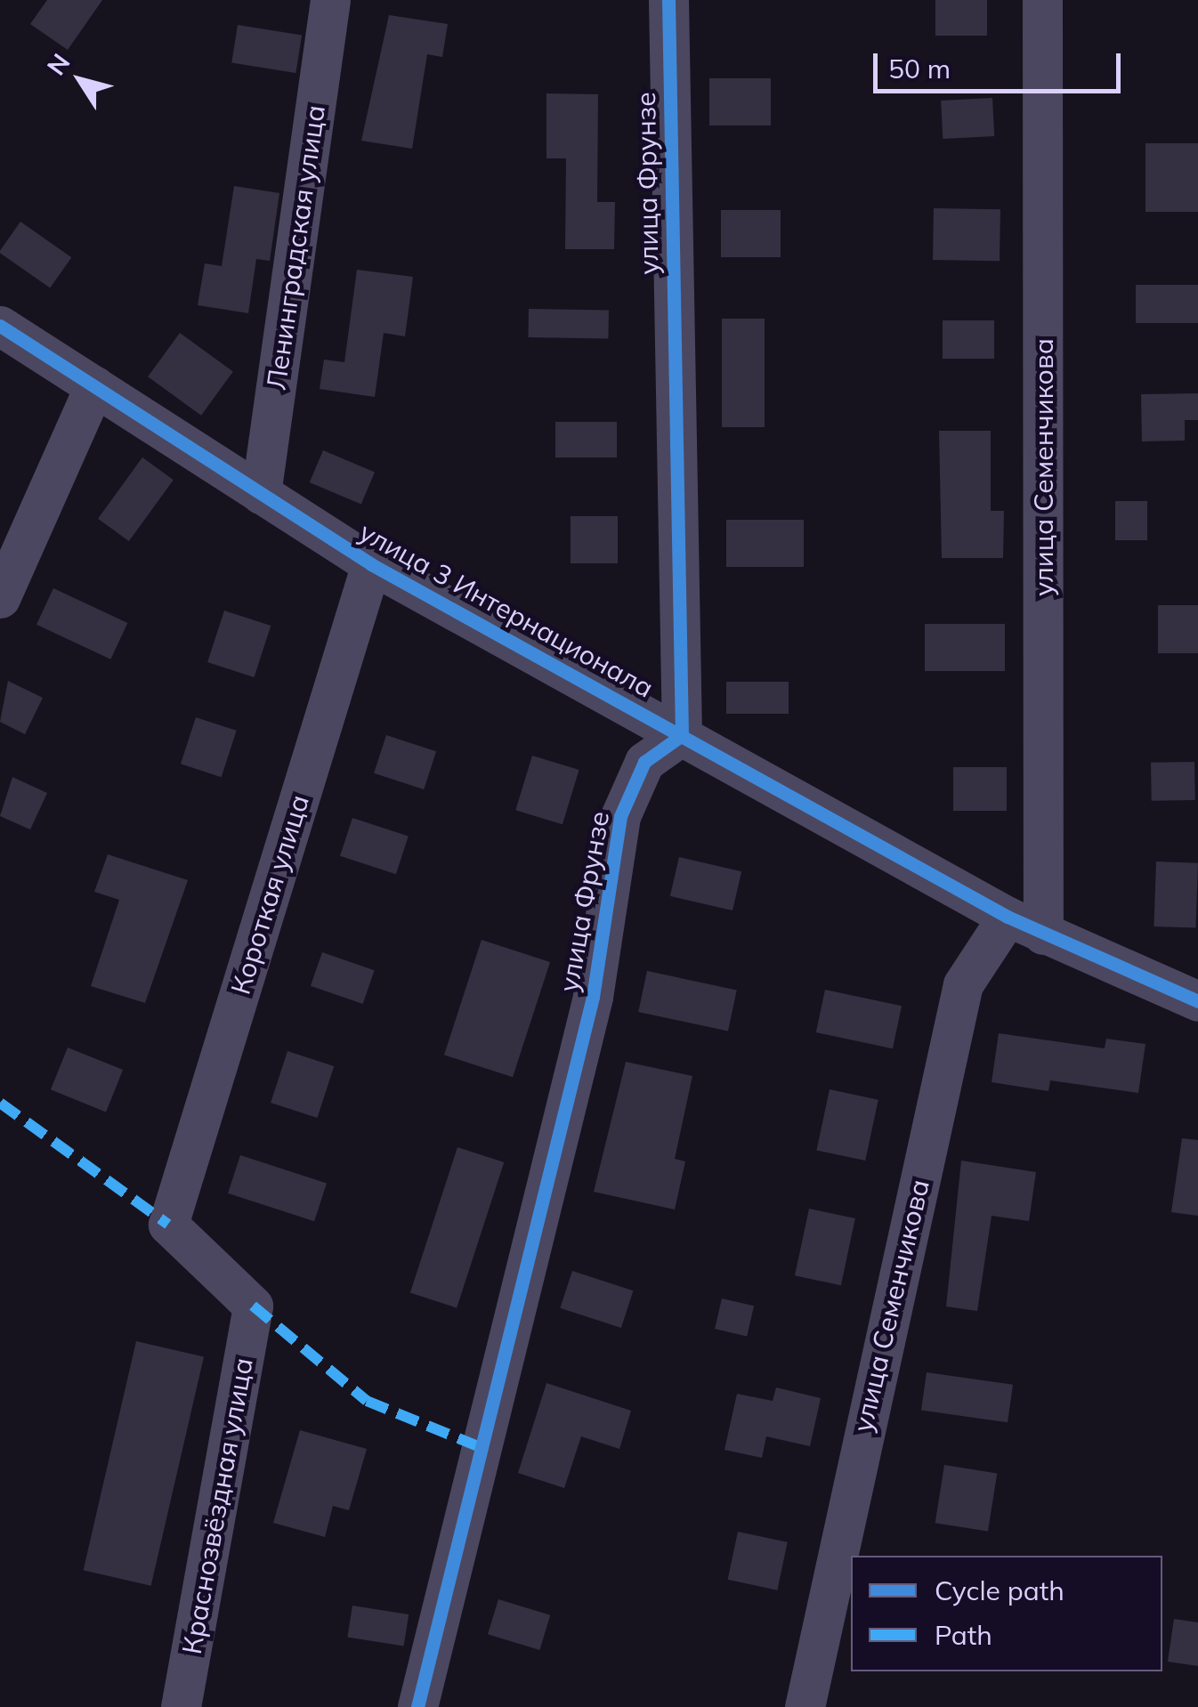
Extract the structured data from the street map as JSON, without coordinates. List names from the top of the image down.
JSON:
{
  "streets": {
    "street": [
      "улица Фрунзе",
      "Ленинградская улица",
      "улица Семенчикова",
      "улица 3 Интернационала",
      "Короткая улица",
      "Краснозвёздная улица"
    ]
  },
  "crossings": [
    ["улица Фрунзе", "улица 3 Интернационала"],
    ["Ленинградская улица", "улица 3 Интернационала"],
    ["улица Семенчикова", "улица 3 Интернационала"],
    ["улица 3 Интернационала", "Короткая улица"],
    ["Короткая улица", "Краснозвёздная улица"]
  ],
  "legend": ["Cycle path", "Path"],
  "scale_bar": "50 m",
  "north": "top left"
}
